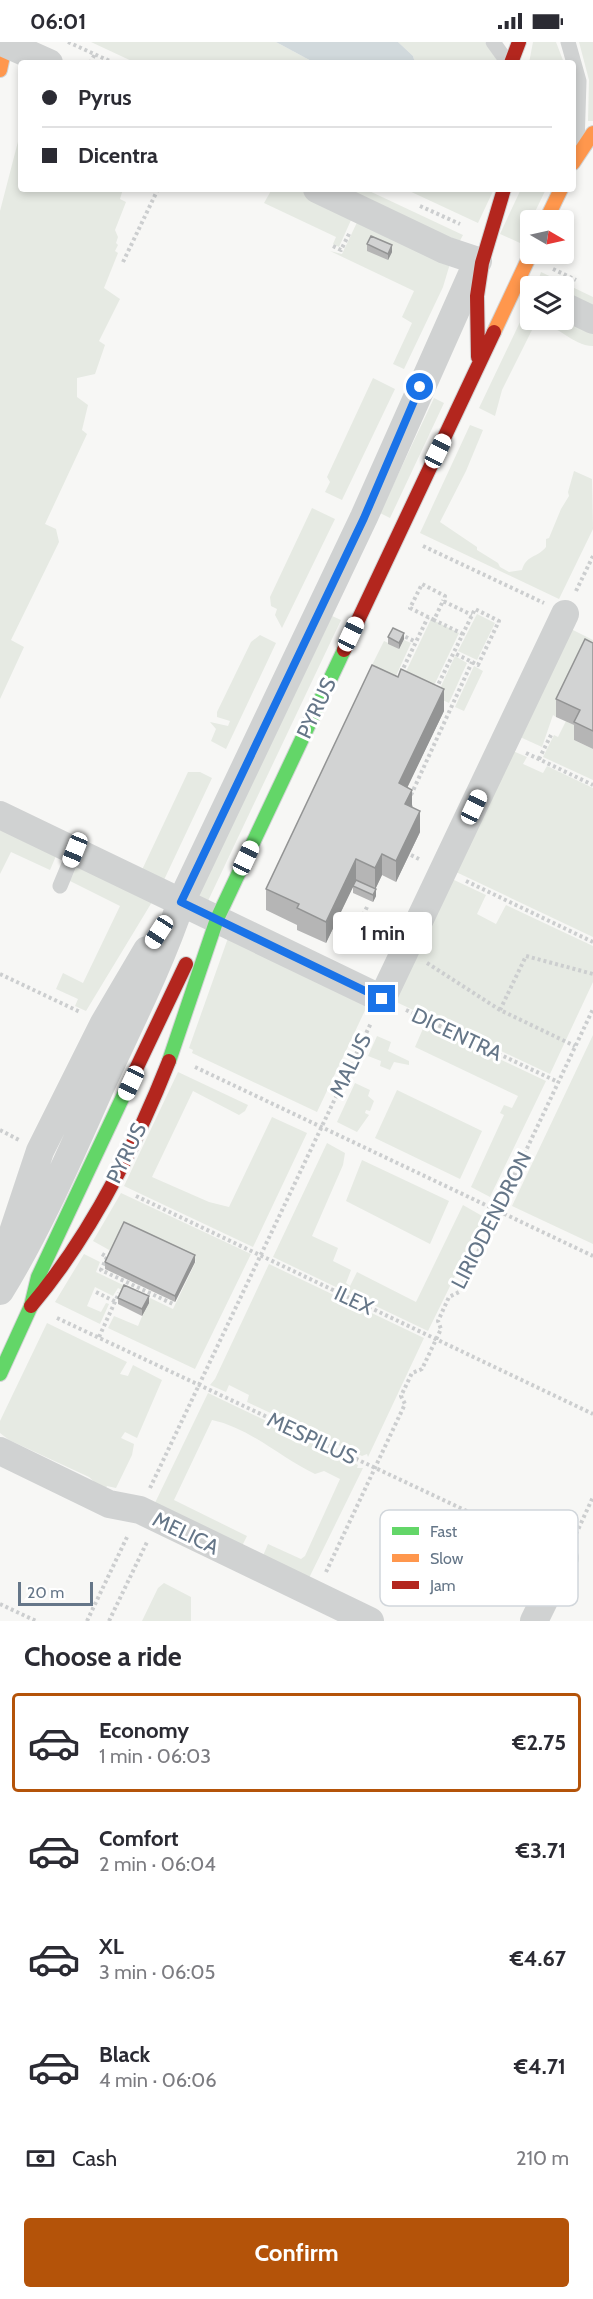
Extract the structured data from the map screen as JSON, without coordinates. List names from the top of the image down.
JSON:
{
  "streets": {
    "main road": ["PYRUS"],
    "street": ["MELICA"],
    "path": [
      "DICENTRA",
      "MALUS",
      "LIRIODENDRON",
      "ILEX",
      "MESPILUS"
    ]
  },
  "crossings": [
    ["PYRUS", "MESPILUS"],
    ["DICENTRA", "MALUS"],
    ["DICENTRA", "LIRIODENDRON"],
    ["MALUS", "ILEX"],
    ["MALUS", "MESPILUS"],
    ["MALUS", "MELICA"],
    ["LIRIODENDRON", "ILEX"],
    ["LIRIODENDRON", "MESPILUS"],
    ["LIRIODENDRON", "MELICA"]
  ],
  "legend": ["Fast", "Slow", "Jam"],
  "scale_bar": "20 m",
  "north": "right",
  "page": {
    "status": "06:01",
    "banner": ["Pyrus", "Dicentra"],
    "bubble": "1 min",
    "scale": "20 m",
    "heading": "Choose a ride",
    "list": [
      {
        "name": "Economy",
        "note": "1 min · 06:03",
        "value": "€2.75"
      },
      {
        "name": "Comfort",
        "note": "2 min · 06:04",
        "value": "€3.71"
      },
      {
        "name": "XL",
        "note": "3 min · 06:05",
        "value": "€4.67"
      },
      {
        "name": "Black",
        "note": "4 min · 06:06",
        "value": "€4.71"
      }
    ],
    "pay": ["Cash", "210 m"],
    "buttons": "Confirm"
  }
}
